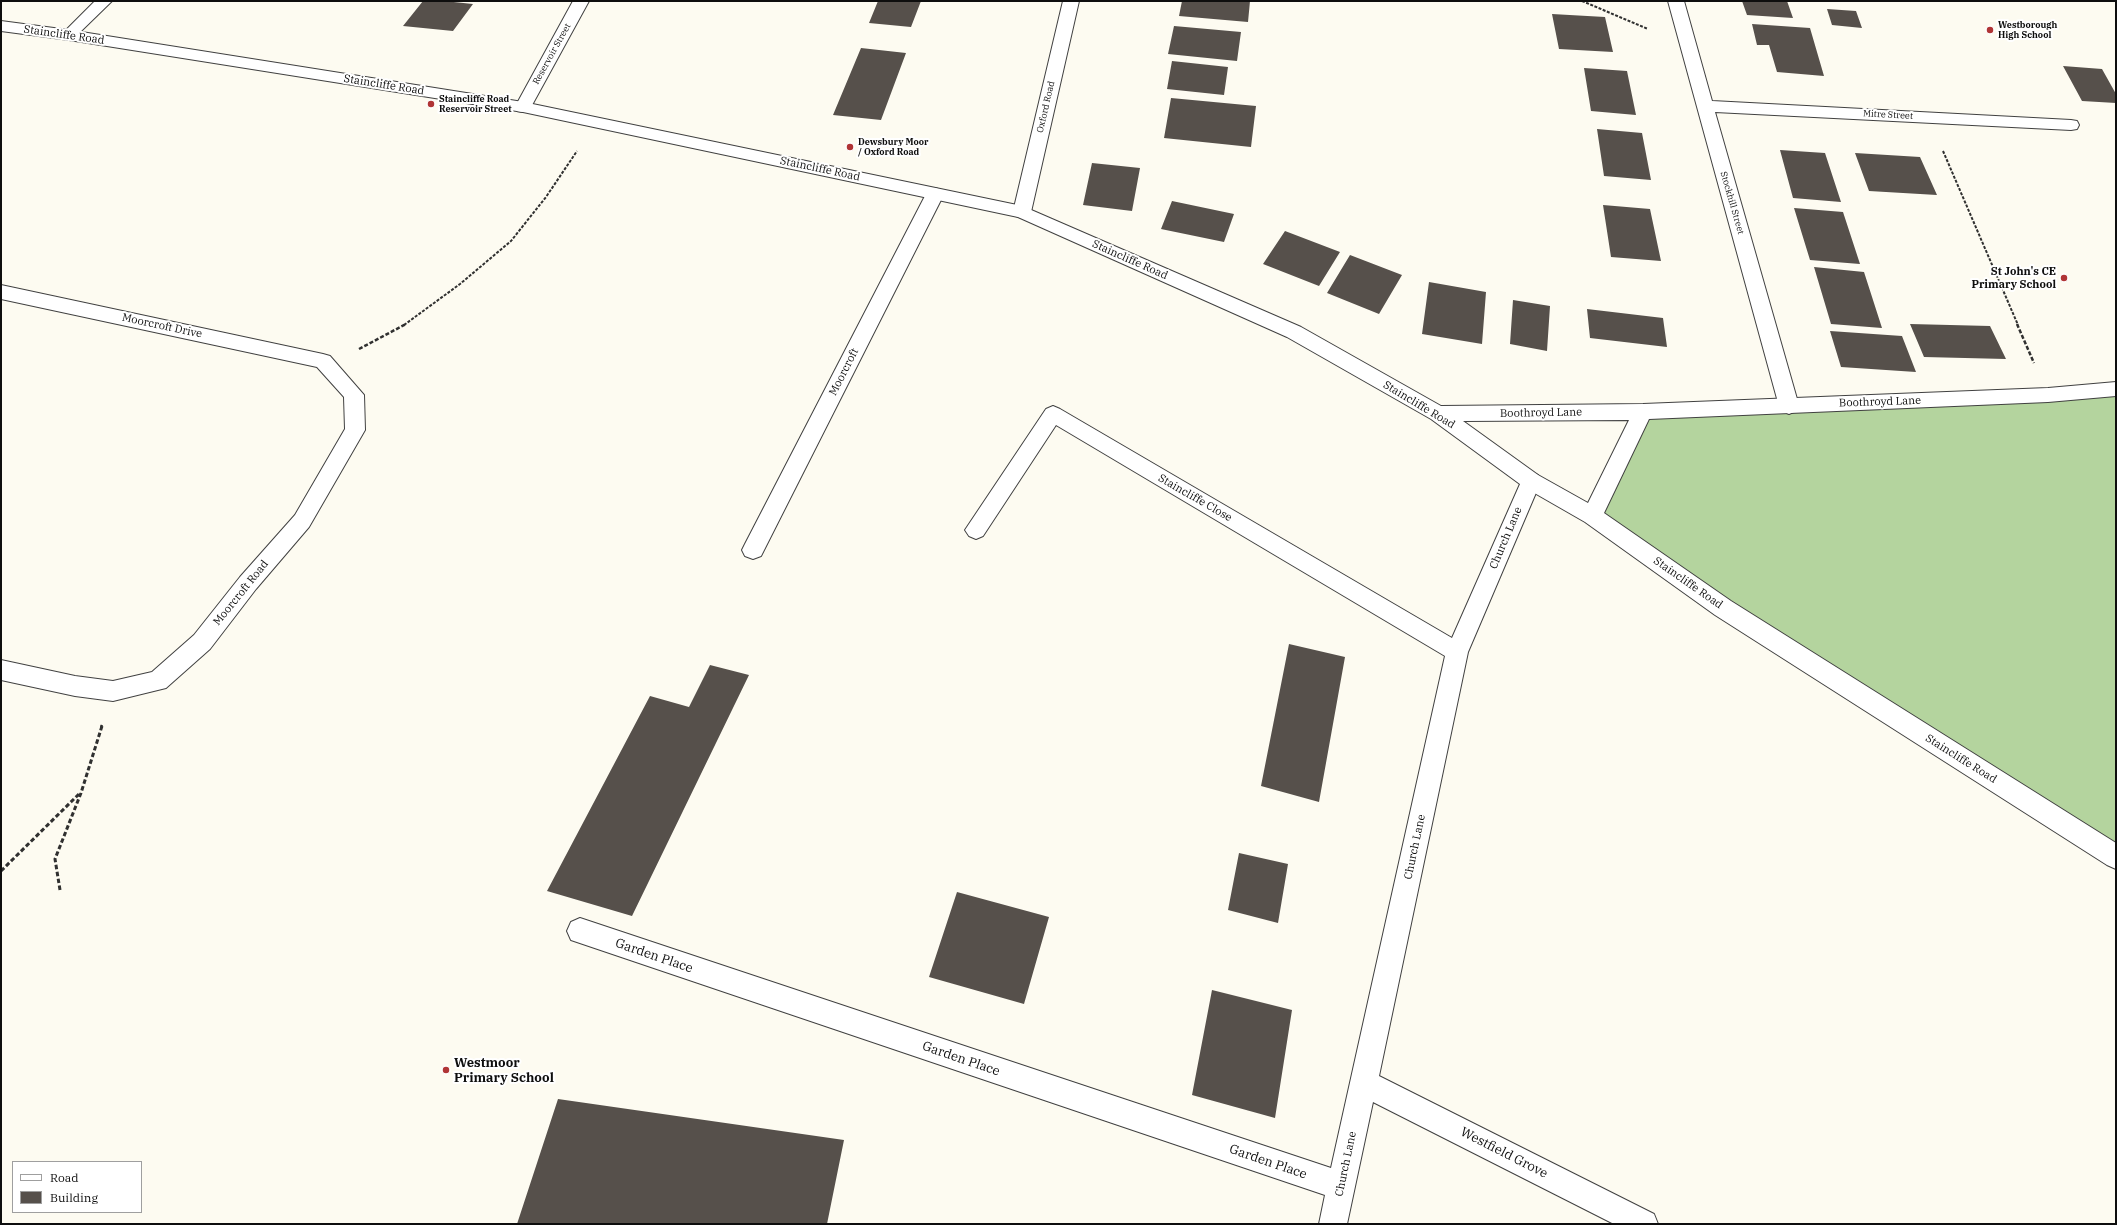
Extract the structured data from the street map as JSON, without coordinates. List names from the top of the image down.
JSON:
{
  "streets": {
    "street": [
      "Staincliffe Road",
      "Reservoir Street",
      "Oxford Road",
      "Mitre Street",
      "Stockhill Street",
      "Moorcroft Drive",
      "Moorcroft",
      "Boothroyd Lane",
      "Staincliffe Close",
      "Church Lane",
      "Moorcroft Road",
      "Garden Place",
      "Westfield Grove"
    ]
  },
  "crossings": [
    ["Staincliffe Road", "Reservoir Street"],
    ["Staincliffe Road", "Oxford Road"],
    ["Staincliffe Road", "Moorcroft"],
    ["Staincliffe Road", "Boothroyd Lane"],
    ["Staincliffe Road", "Church Lane"],
    ["Mitre Street", "Stockhill Street"],
    ["Stockhill Street", "Boothroyd Lane"],
    ["Moorcroft Drive", "Moorcroft Road"],
    ["Staincliffe Close", "Church Lane"],
    ["Church Lane", "Garden Place"],
    ["Church Lane", "Westfield Grove"]
  ],
  "places": [
    "Westborough High School",
    "Staincliffe Road Reservoir Street",
    "Dewsbury Moor / Oxford Road",
    "St John's CE Primary School",
    "Westmoor Primary School"
  ],
  "legend": ["Road", "Building"]
}
